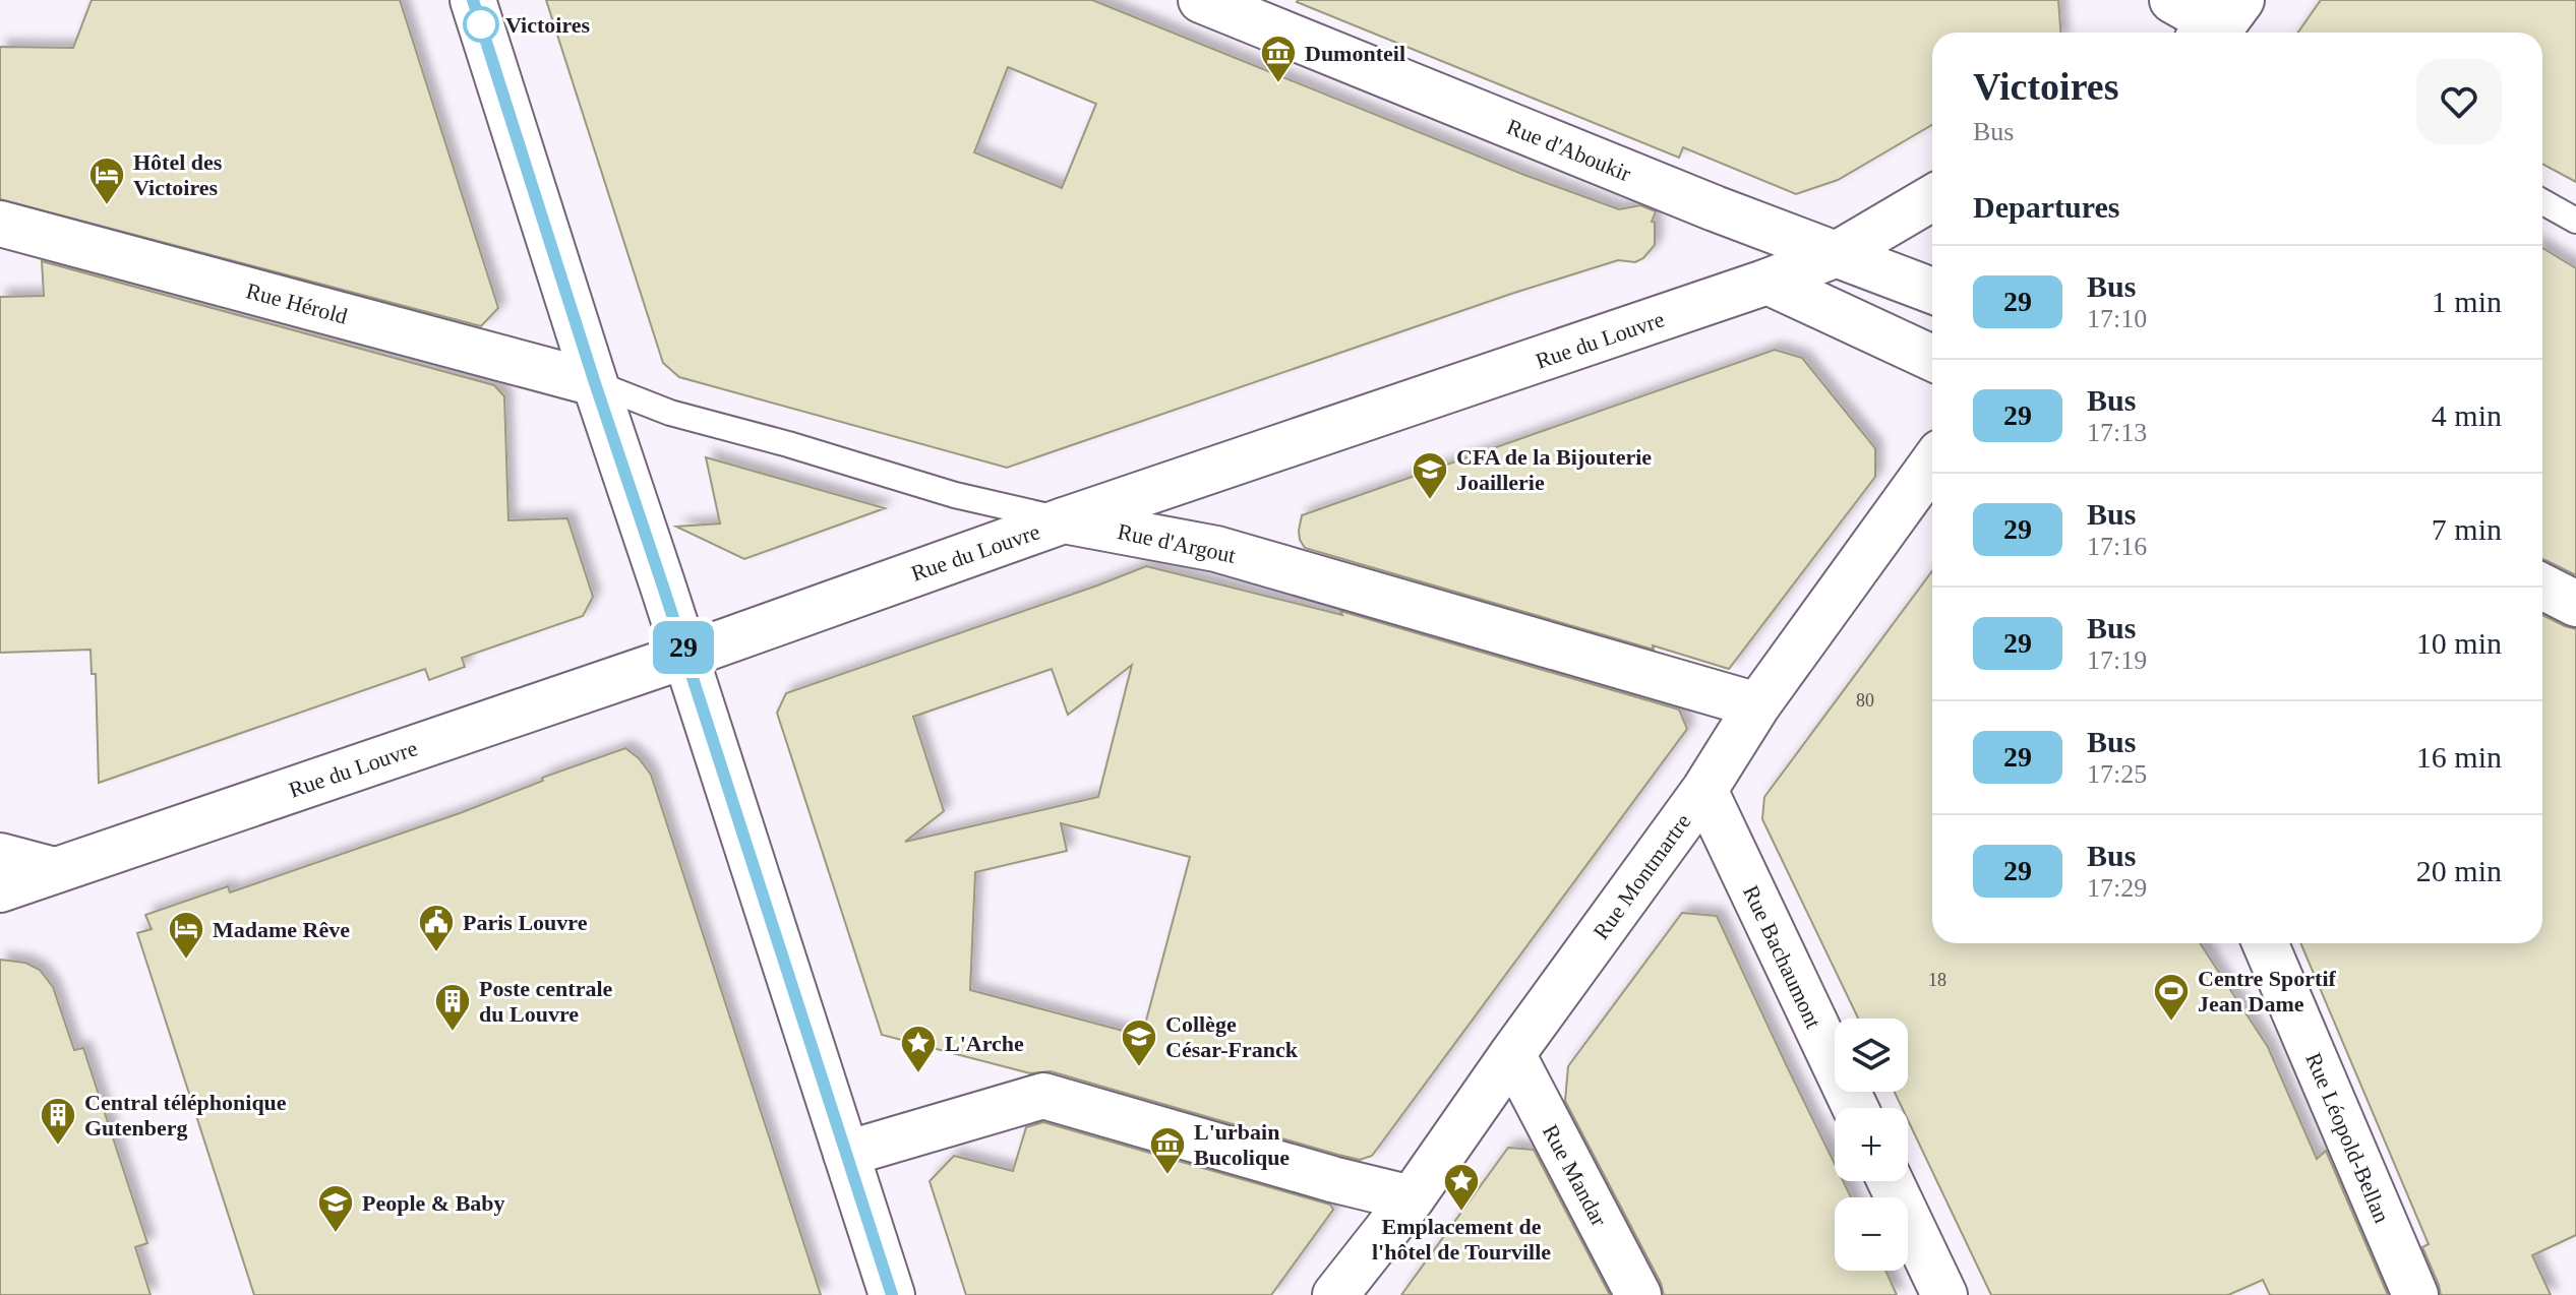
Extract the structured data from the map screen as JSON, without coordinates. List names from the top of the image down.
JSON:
{
  "streets": {
    "street": [
      "Rue d'Aboukir",
      "Rue Hérold",
      "Rue du Louvre",
      "Rue d'Argout",
      "Rue Montmartre",
      "Rue Bachaumont",
      "Rue Léopold-Bellan",
      "Rue Mandar"
    ]
  },
  "crossings": [
    ["Rue d'Aboukir", "Rue du Louvre"],
    ["Rue Hérold", "Rue d'Argout"],
    ["Rue du Louvre", "Rue d'Argout"],
    ["Rue d'Argout", "Rue Montmartre"],
    ["Rue Montmartre", "Rue Bachaumont"],
    ["Rue Montmartre", "Rue Mandar"]
  ],
  "places": {
    "other": ["Victoires"],
    "museum": ["Dumonteil", "L'urbain Bucolique"],
    "hotel": ["Hôtel des Victoires", "Madame Rêve"],
    "school or university": ["CFA de la Bijouterie Joaillerie", "Collège César-Franck", "People & Baby"],
    "public building": ["Paris Louvre"],
    "sports": ["Centre Sportif Jean Dame"],
    "building": ["Poste centrale du Louvre", "Central téléphonique Gutenberg"],
    "place": ["L'Arche", "Emplacement de l'hôtel de Tourville"]
  },
  "lines": ["bus line 29"],
  "house_numbers": ["80", "18"],
  "page": {
    "on_map": "29",
    "heading": [
      ["Victoires", "Bus"],
      "Departures"
    ],
    "list": [
      {
        "mark": "29",
        "name": "Bus",
        "note": "17:10",
        "value": "1 min"
      },
      {
        "mark": "29",
        "name": "Bus",
        "note": "17:13",
        "value": "4 min"
      },
      {
        "mark": "29",
        "name": "Bus",
        "note": "17:16",
        "value": "7 min"
      },
      {
        "mark": "29",
        "name": "Bus",
        "note": "17:19",
        "value": "10 min"
      },
      {
        "mark": "29",
        "name": "Bus",
        "note": "17:25",
        "value": "16 min"
      },
      {
        "mark": "29",
        "name": "Bus",
        "note": "17:29",
        "value": "20 min"
      }
    ],
    "map_buttons": ["+", "−"]
  }
}
